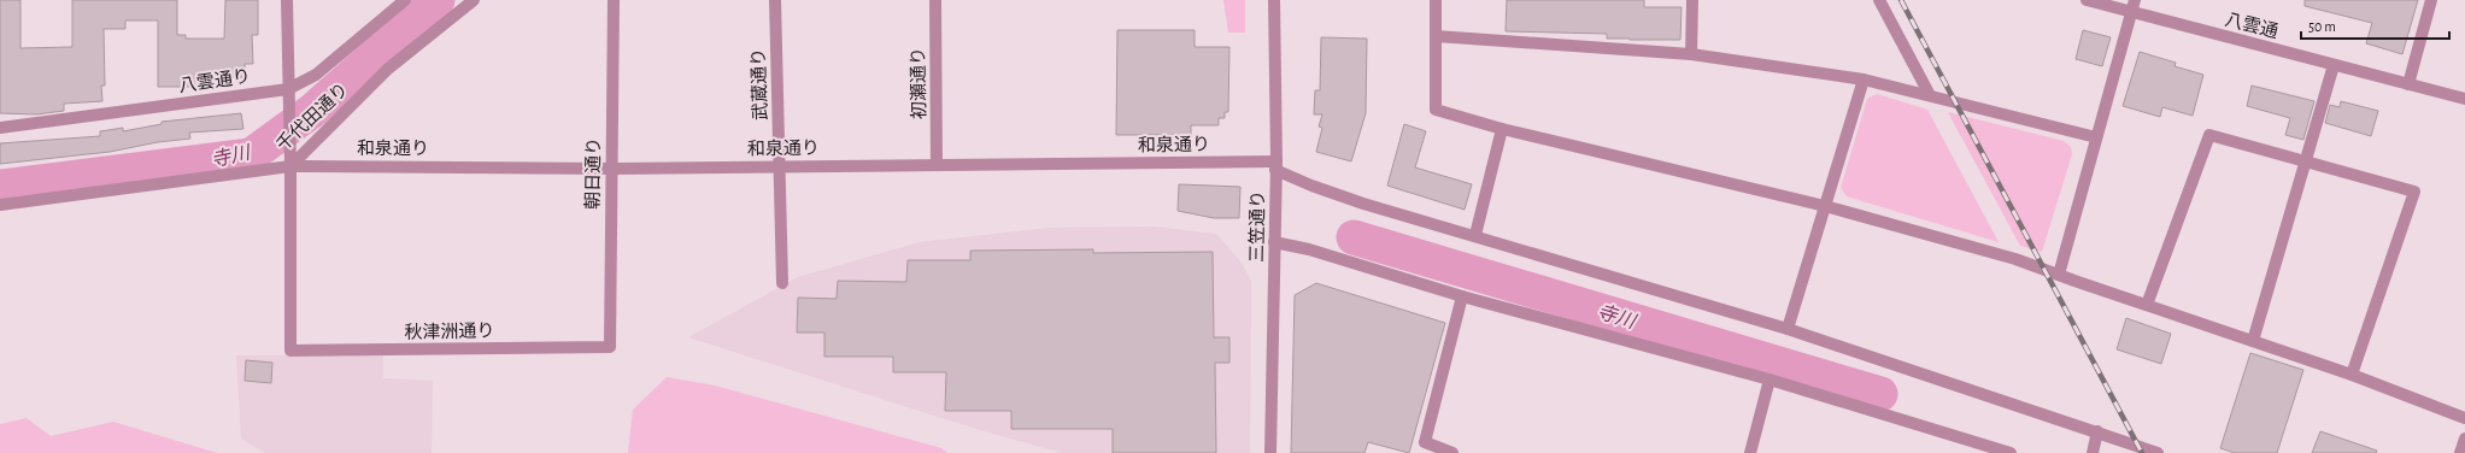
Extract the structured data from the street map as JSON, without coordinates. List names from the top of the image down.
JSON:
{
  "streets": {
    "street": [
      "八雲通",
      "八雲通り",
      "初瀬通り",
      "武蔵通り",
      "千代田通り",
      "和泉通り",
      "朝日通り",
      "三笠通り",
      "秋津洲通り"
    ]
  },
  "crossings": [
    ["初瀬通り", "和泉通り"],
    ["武蔵通り", "和泉通り"],
    ["千代田通り", "和泉通り"],
    ["千代田通り", "秋津洲通り"],
    ["和泉通り", "朝日通り"],
    ["和泉通り", "三笠通り"],
    ["和泉通り", "秋津洲通り"],
    ["朝日通り", "秋津洲通り"]
  ],
  "water": ["寺川"],
  "scale_bar": "50 m"
}
